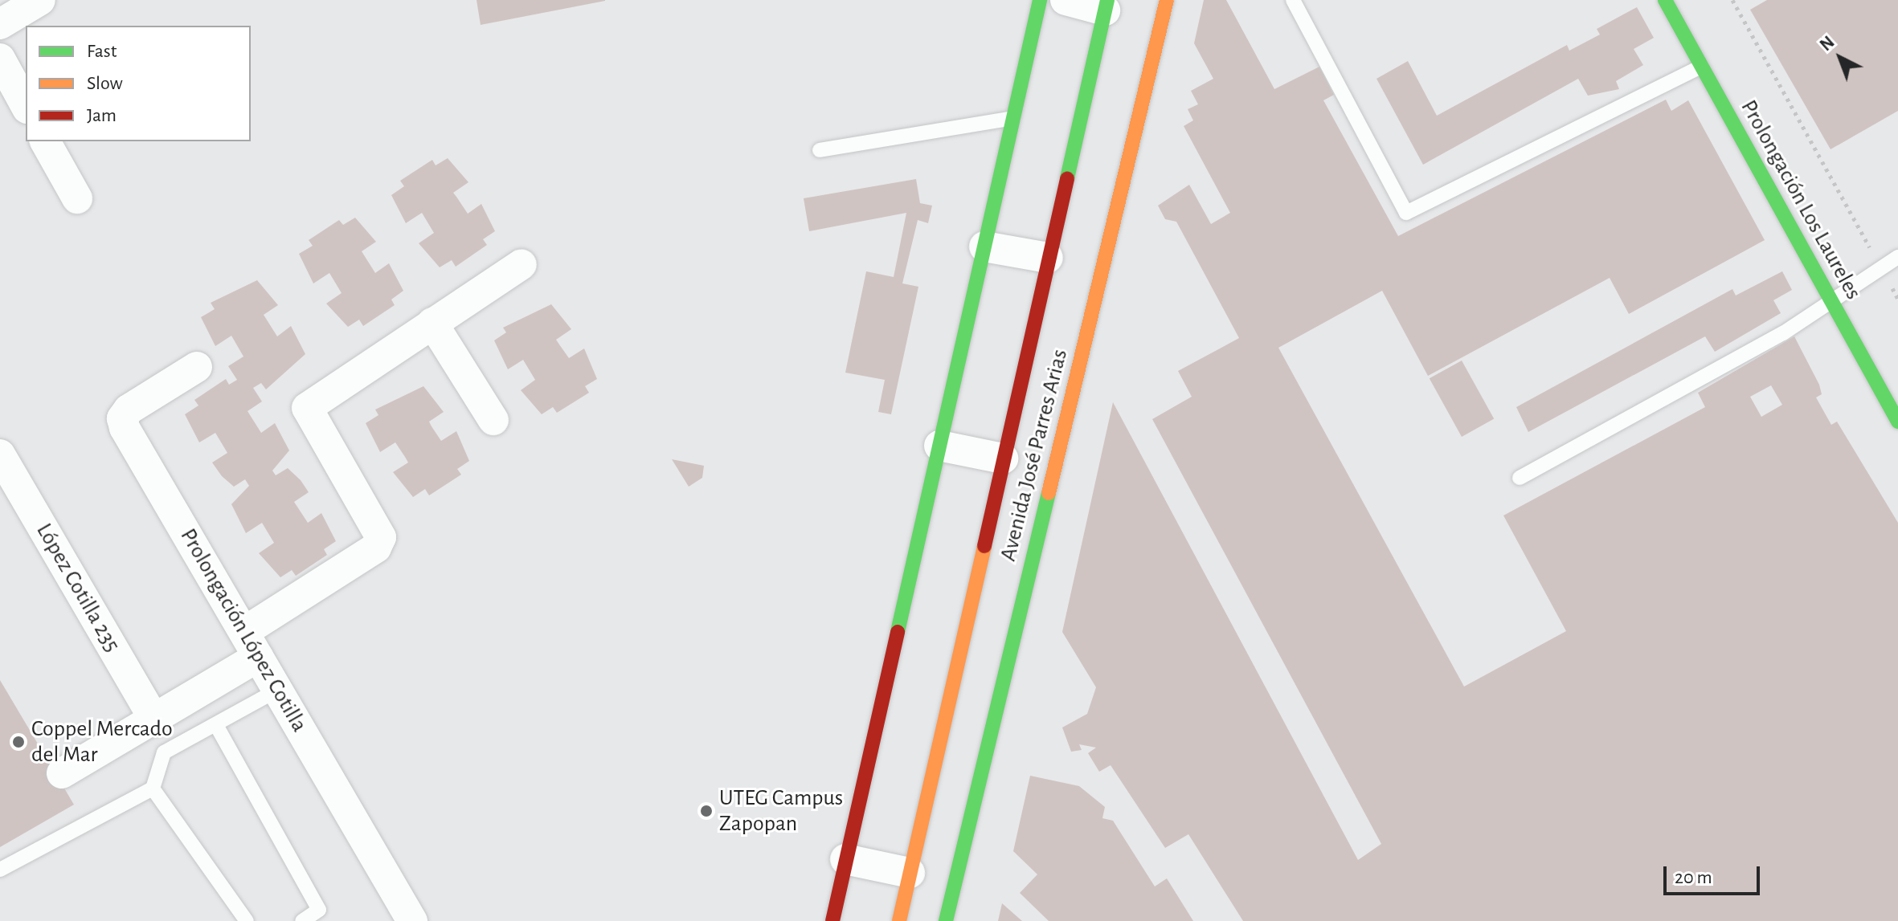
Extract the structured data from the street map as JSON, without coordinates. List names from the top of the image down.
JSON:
{
  "streets": {
    "main road": ["Prolongación Los Laureles", "Avenida José Parres Arias"],
    "street": ["López Cotilla 235", "Prolongación López Cotilla"]
  },
  "places": ["Coppel Mercado del Mar", "UTEG Campus Zapopan"],
  "legend": ["Fast", "Slow", "Jam"],
  "scale_bar": "20 m",
  "north": "top left"
}
